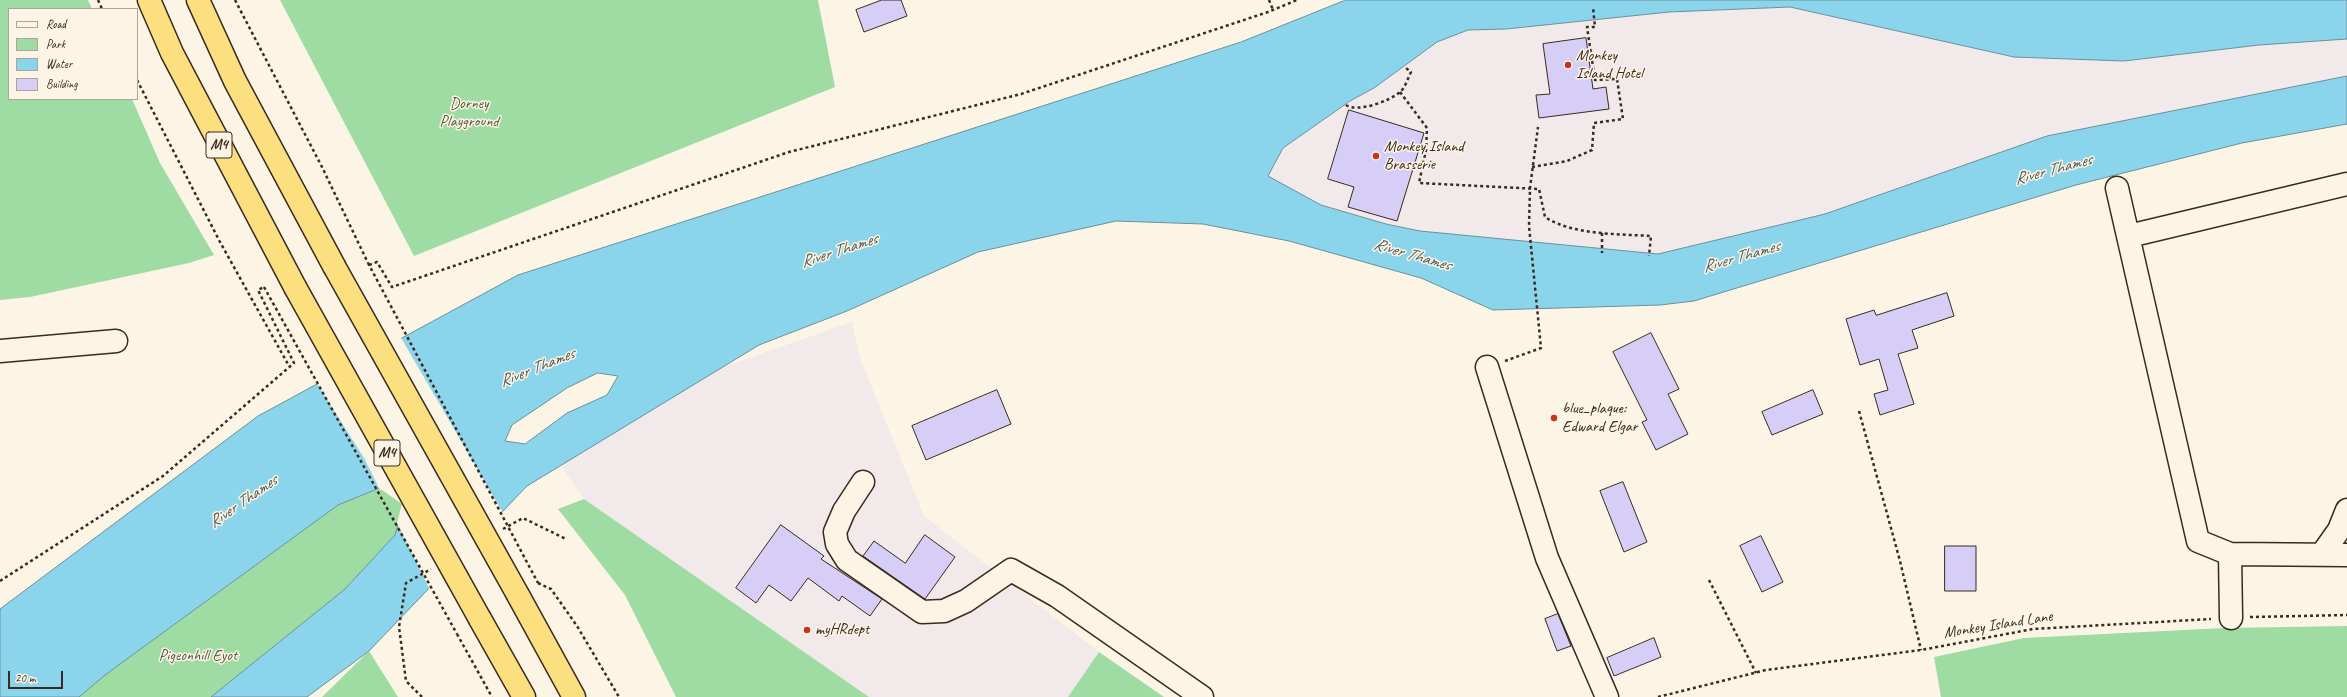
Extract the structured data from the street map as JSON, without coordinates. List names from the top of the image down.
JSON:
{
  "streets": {
    "highway": ["M4"],
    "path": ["Monkey Island Lane"]
  },
  "water": ["River Thames"],
  "parks": ["Dorney Playground", "Pigeonhill Eyot"],
  "places": [
    "Monkey Island Hotel",
    "Monkey Island Brasserie",
    "blue_plaque: Edward Elgar",
    "myHRdept"
  ],
  "legend": [
    "Road",
    "Park",
    "Water",
    "Building"
  ],
  "scale_bar": "20 m"
}
